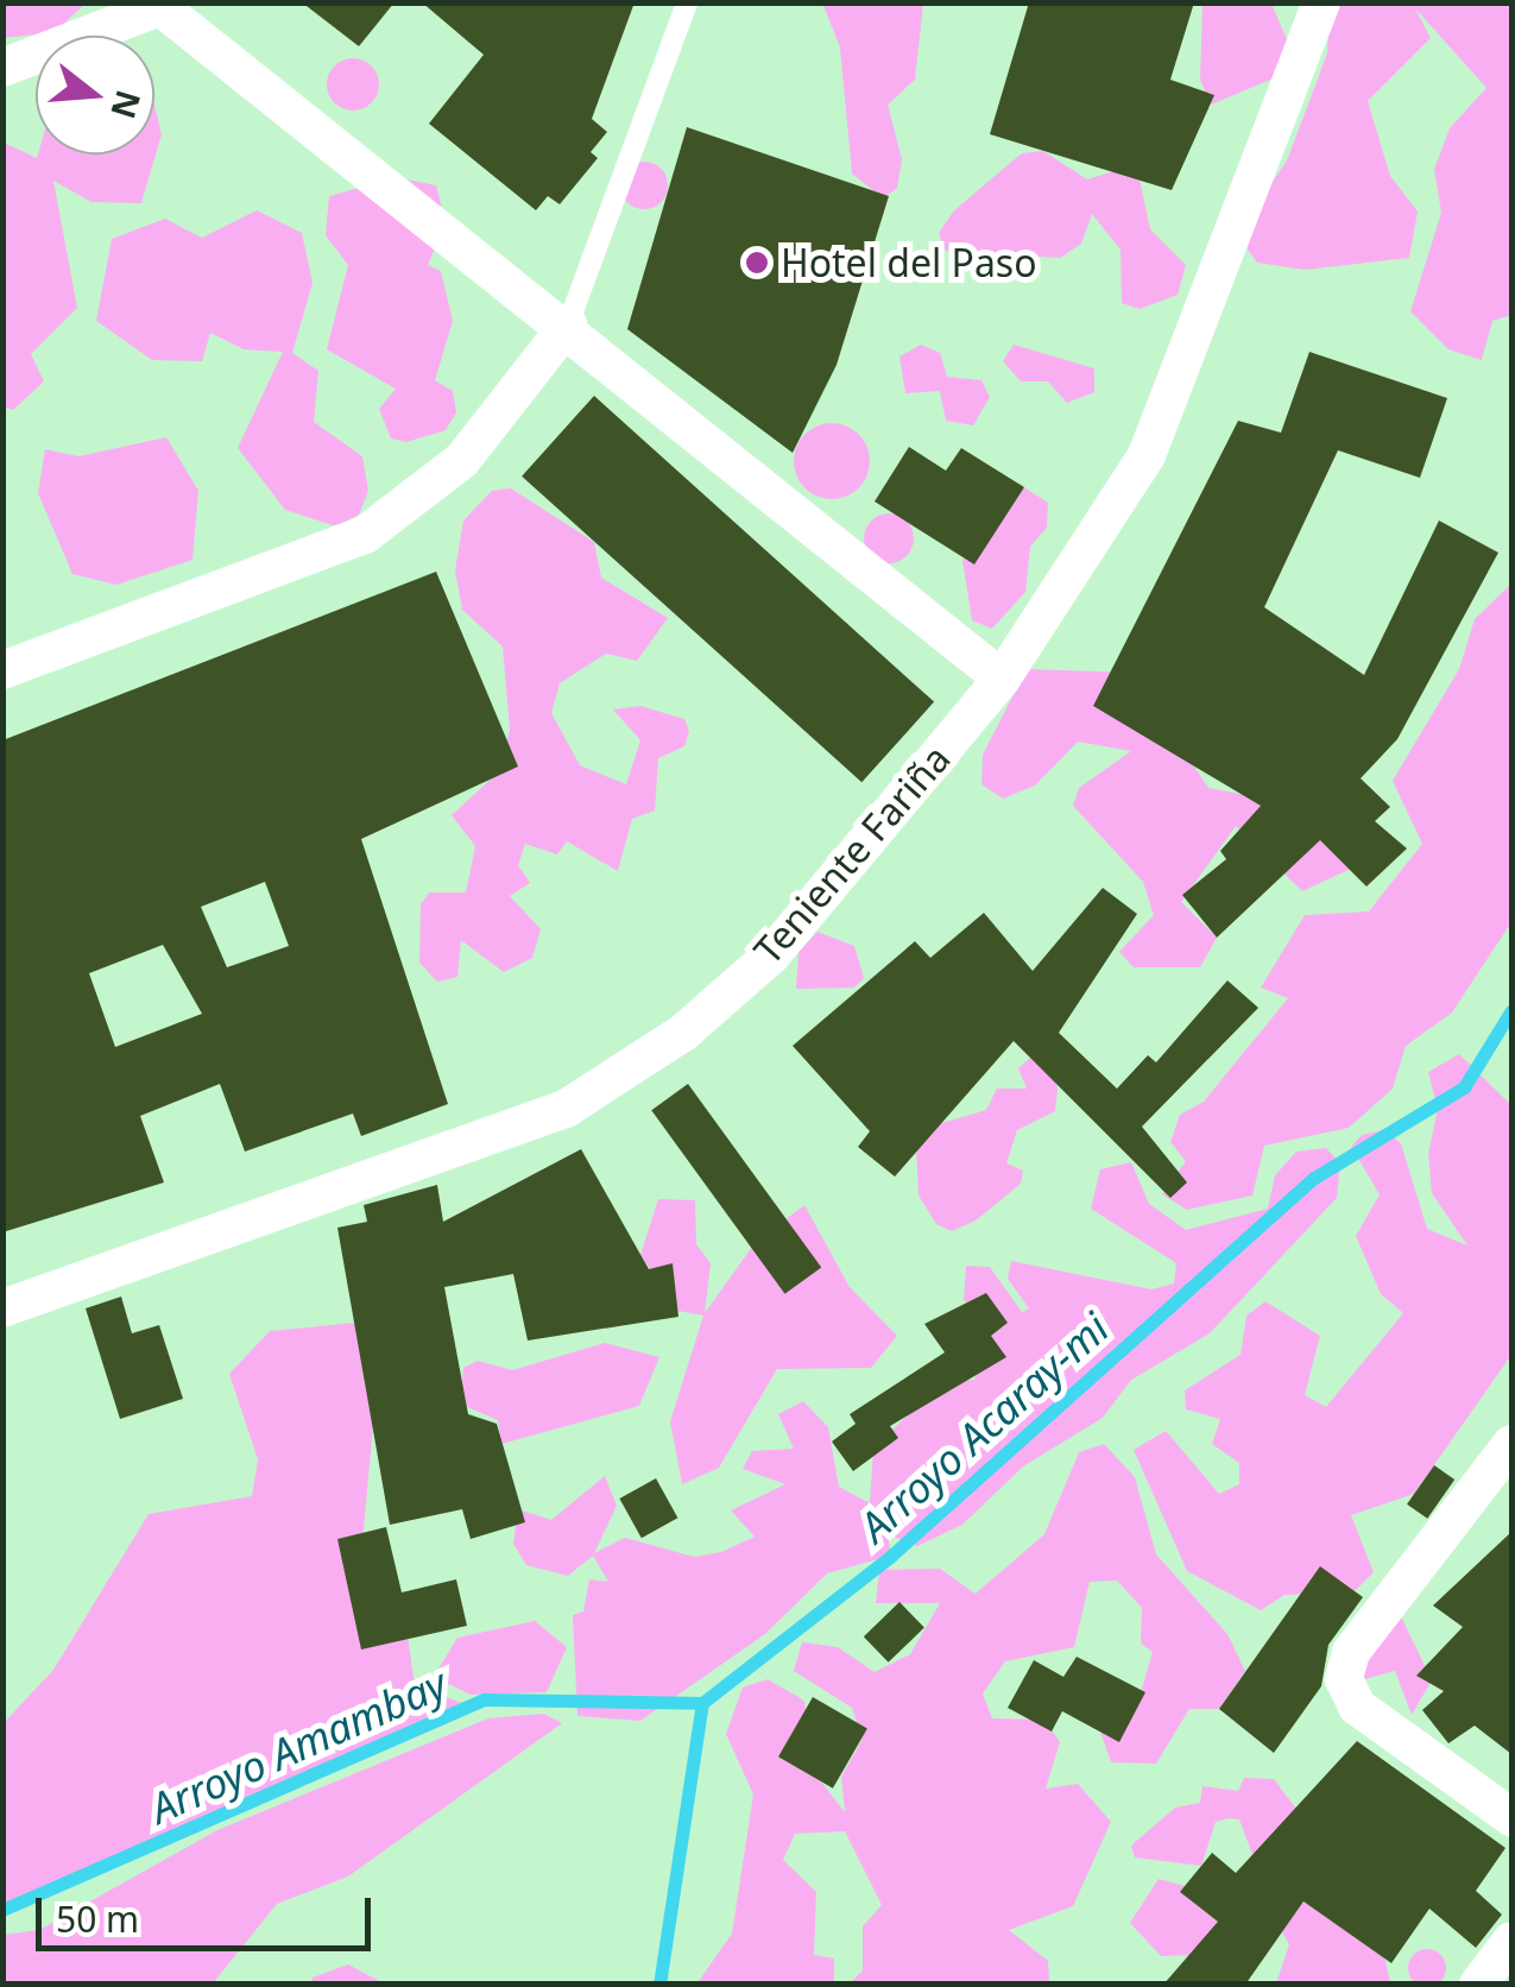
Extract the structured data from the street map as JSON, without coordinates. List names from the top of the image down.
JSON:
{
  "streets": {
    "street": ["Teniente Fariña"]
  },
  "water": ["Arroyo Acaray-mi", "Arroyo Amambay"],
  "places": ["Hotel del Paso"],
  "scale_bar": "50 m",
  "north": "right"
}
